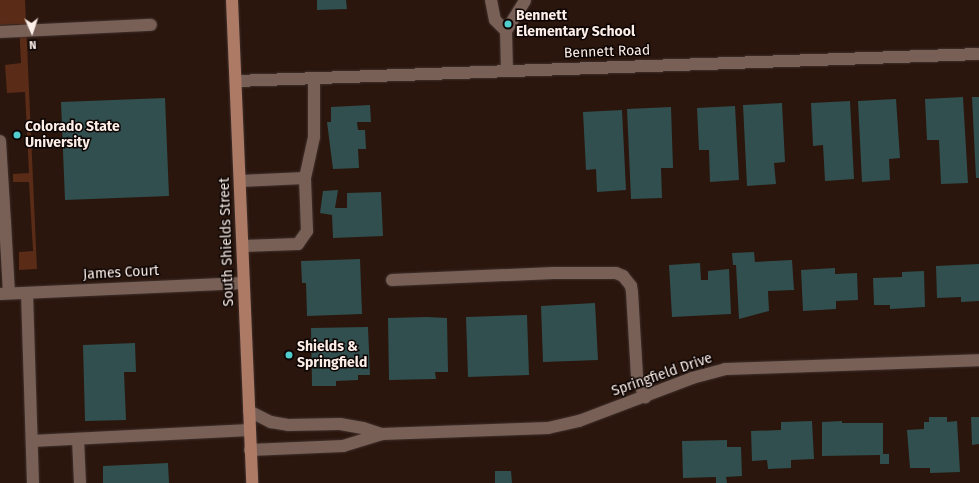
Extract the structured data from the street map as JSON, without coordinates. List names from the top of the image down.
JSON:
{
  "streets": {
    "main road": ["South Shields Street"],
    "street": ["Bennett Road", "James Court", "Springfield Drive"]
  },
  "crossings": [
    ["Bennett Road", "South Shields Street"],
    ["South Shields Street", "James Court"],
    ["South Shields Street", "Springfield Drive"]
  ],
  "places": ["Bennett Elementary School", "Colorado State University", "Shields & Springfield"],
  "north": "bottom"
}
